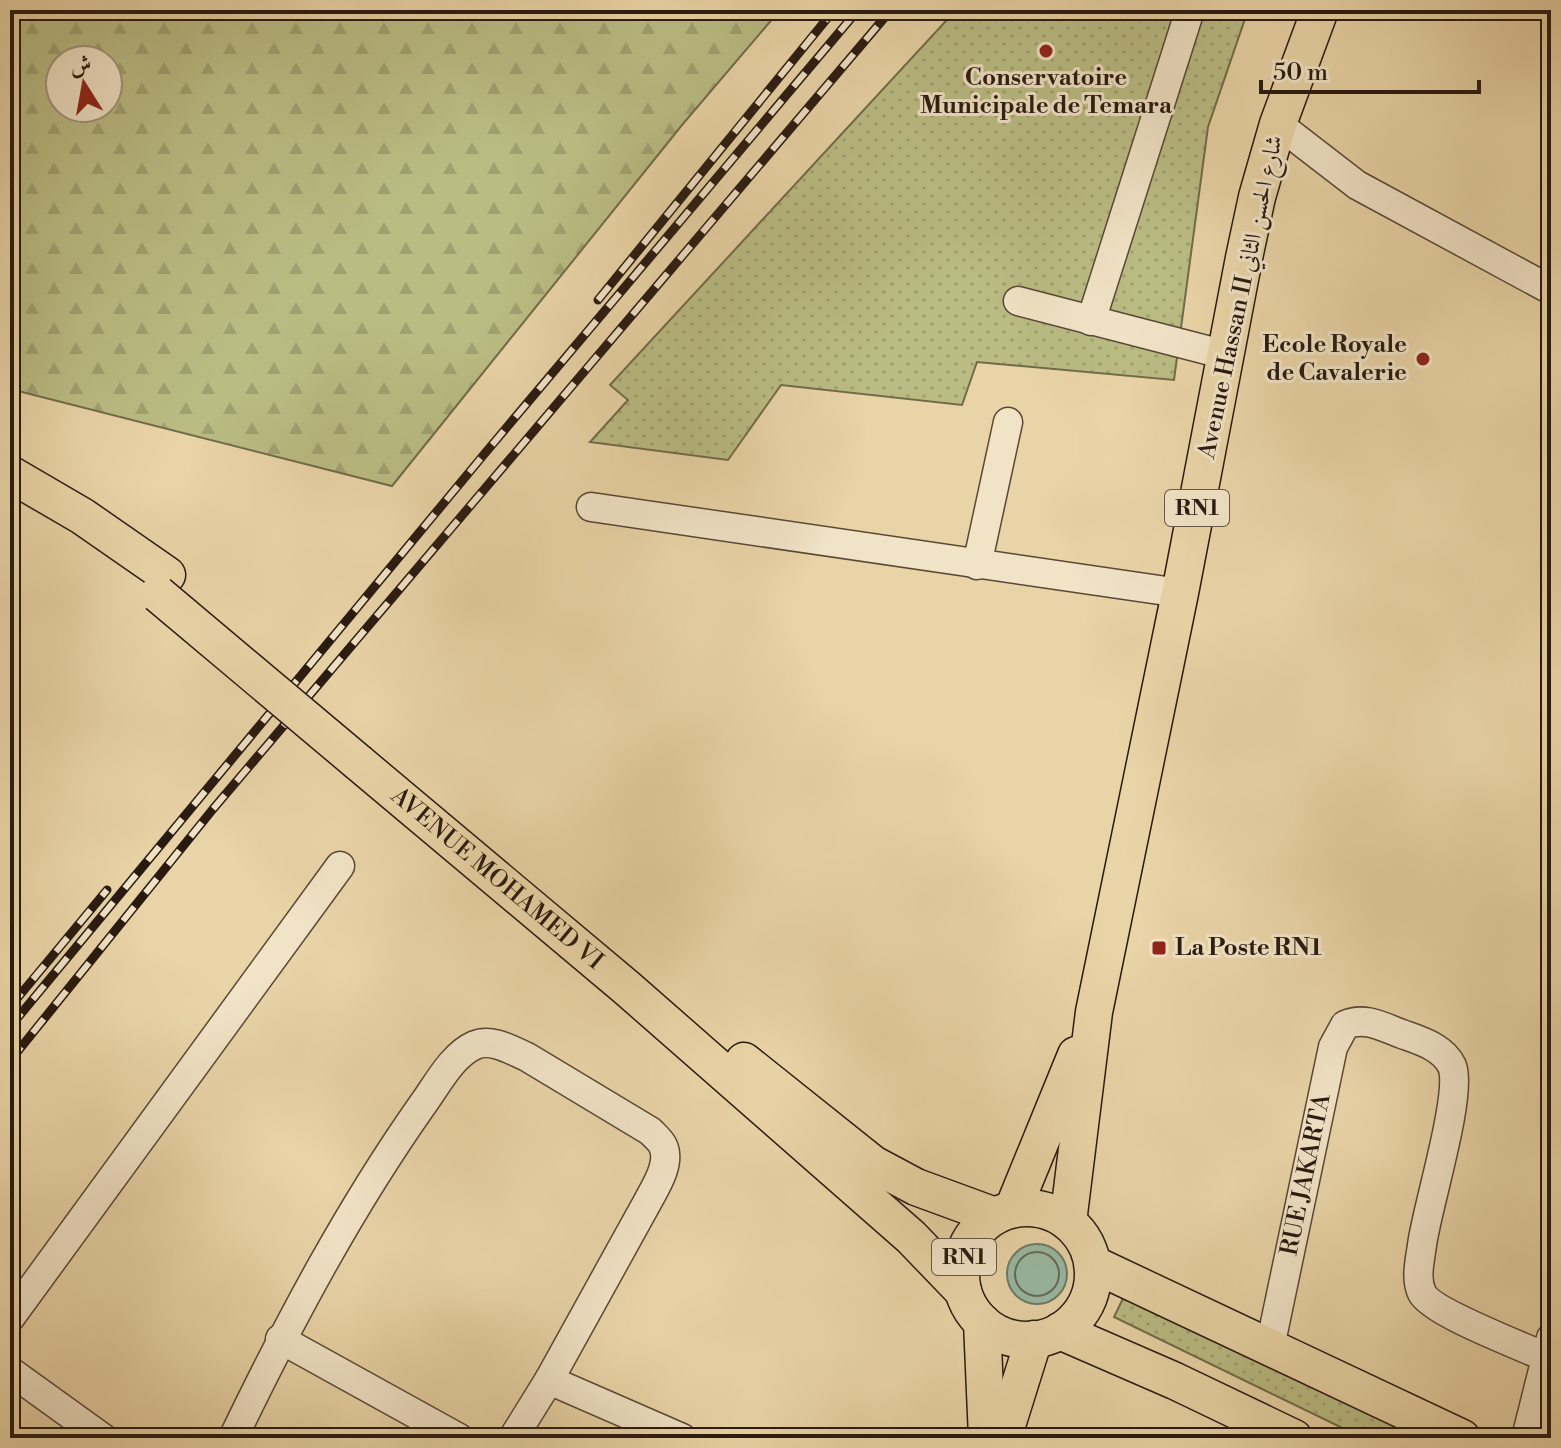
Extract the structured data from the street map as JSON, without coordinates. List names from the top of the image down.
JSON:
{
  "streets": {
    "main road": ["Avenue Hassan II شارع الحسن الثاني", "RN1", "AVENUE MOHAMED VI"],
    "street": ["RUE JAKARTA"]
  },
  "crossings": [
    ["Avenue Hassan II شارع الحسن الثاني", "RN1"],
    ["Avenue Hassan II شارع الحسن الثاني", "AVENUE MOHAMED VI"],
    ["RN1", "AVENUE MOHAMED VI"]
  ],
  "places": {
    "other": ["Conservatoire Municipale de Temara", "Ecole Royale de Cavalerie"],
    "transit": ["La Poste RN1"]
  },
  "scale_bar": "50 m",
  "north": "top"
}
